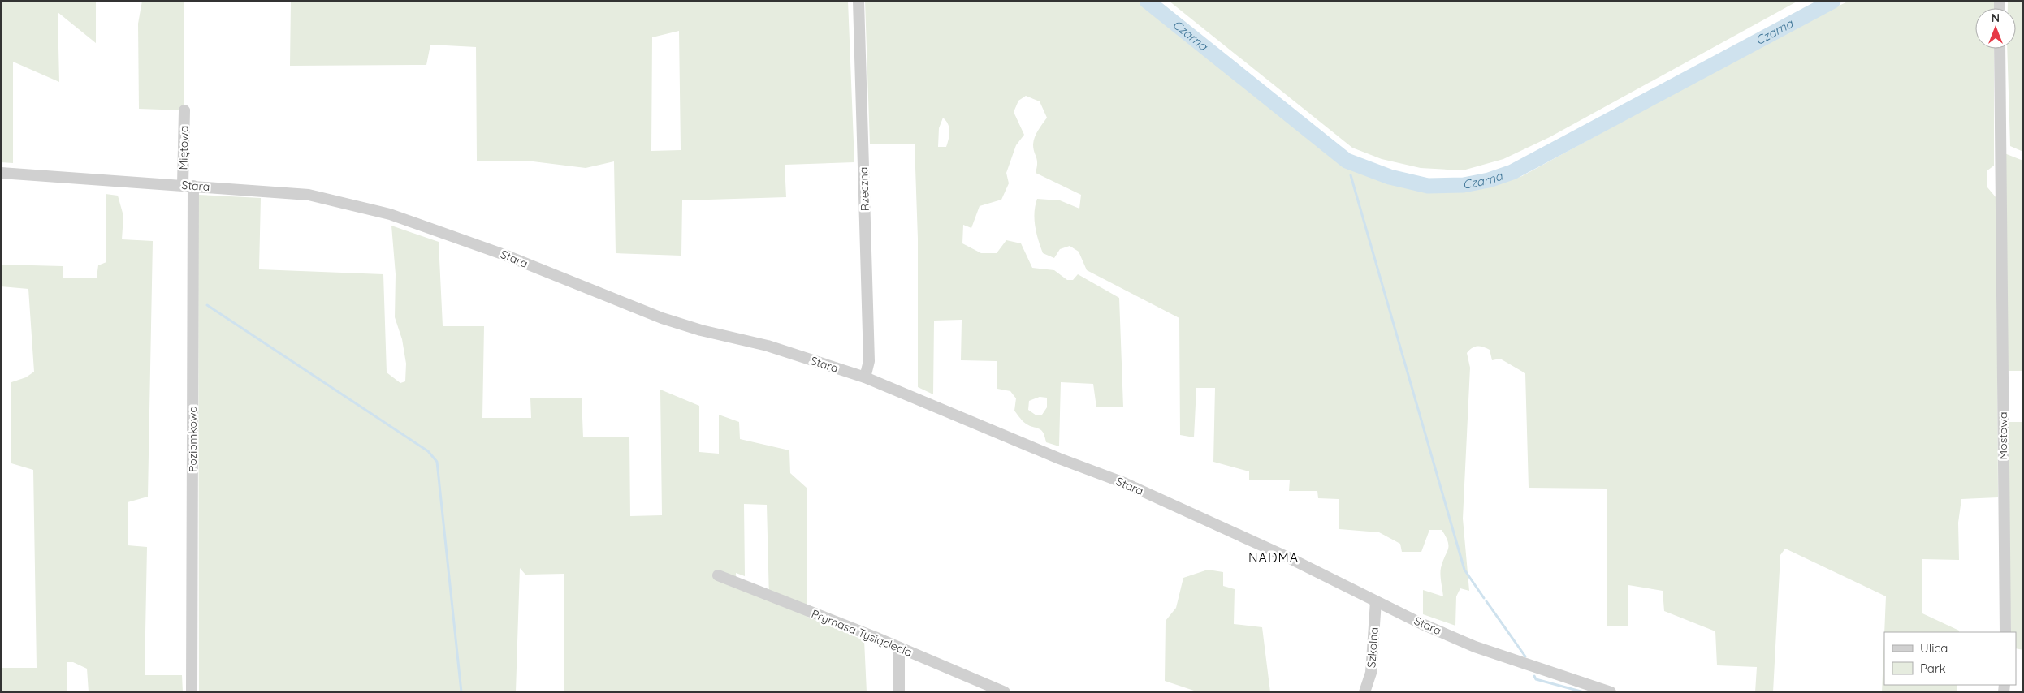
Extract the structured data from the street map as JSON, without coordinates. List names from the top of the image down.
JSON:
{
  "streets": {
    "street": [
      "Miętowa",
      "Stara",
      "Rzeczna",
      "Mostowa",
      "Poziomkowa",
      "Prymasa Tysiąclecia",
      "Szkolna"
    ]
  },
  "crossings": [
    ["Miętowa", "Stara"],
    ["Miętowa", "Poziomkowa"],
    ["Stara", "Rzeczna"],
    ["Stara", "Poziomkowa"],
    ["Stara", "Szkolna"]
  ],
  "districts": ["NADMA"],
  "water": ["Czarna"],
  "legend": ["Ulica", "Park"],
  "north": "top"
}
